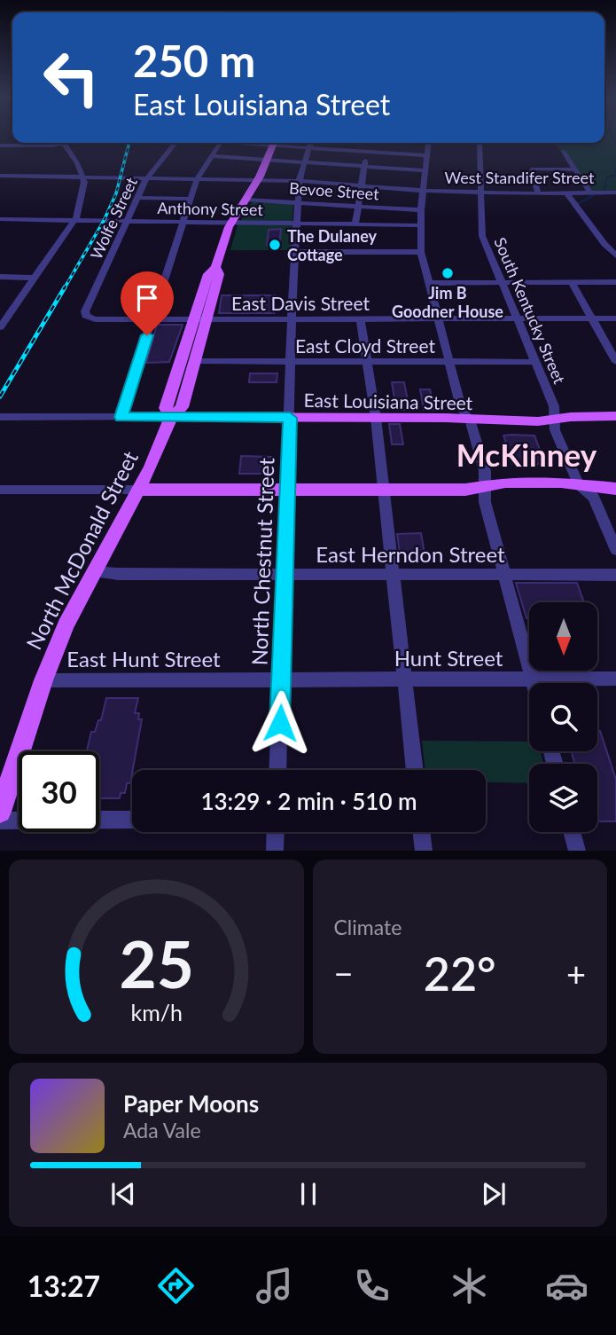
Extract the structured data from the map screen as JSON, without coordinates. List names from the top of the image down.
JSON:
{
  "streets": {
    "main road": ["East Louisiana Street", "North McDonald Street"],
    "street": [
      "West Standifer Street",
      "Bevoe Street",
      "Anthony Street",
      "Wolfe Street",
      "East Davis Street",
      "South Kentucky Street",
      "East Cloyd Street",
      "East Herndon Street",
      "North Chestnut Street",
      "Hunt Street",
      "East Hunt Street"
    ]
  },
  "crossings": [
    ["West Standifer Street", "Wolfe Street"],
    ["West Standifer Street", "South Kentucky Street"],
    ["West Standifer Street", "North Chestnut Street"],
    ["Bevoe Street", "North Chestnut Street"],
    ["Anthony Street", "Wolfe Street"],
    ["Anthony Street", "North Chestnut Street"],
    ["Wolfe Street", "East Davis Street"],
    ["East Davis Street", "South Kentucky Street"],
    ["East Davis Street", "North Chestnut Street"],
    ["South Kentucky Street", "East Cloyd Street"],
    ["South Kentucky Street", "East Louisiana Street"],
    ["East Cloyd Street", "North Chestnut Street"],
    ["East Louisiana Street", "North McDonald Street"],
    ["East Louisiana Street", "North Chestnut Street"],
    ["North McDonald Street", "East Herndon Street"],
    ["North McDonald Street", "East Hunt Street"],
    ["East Herndon Street", "North Chestnut Street"],
    ["North Chestnut Street", "Hunt Street"],
    ["North Chestnut Street", "East Hunt Street"],
    ["Hunt Street", "East Hunt Street"]
  ],
  "districts": ["McKinney"],
  "places": ["The Dulaney Cottage", "Jim B Goodner House"],
  "north": "bottom",
  "page": {
    "turn": ["250 m", "East Louisiana Street"],
    "limit": "30",
    "trip": "13:29 · 2 min · 510 m",
    "tile": "Climate",
    "heat": ["−", "22°", "+"],
    "song": ["Paper Moons", "Ada Vale"],
    "tabs": "13:27",
    "gauge": ["25", "km/h"]
  }
}
